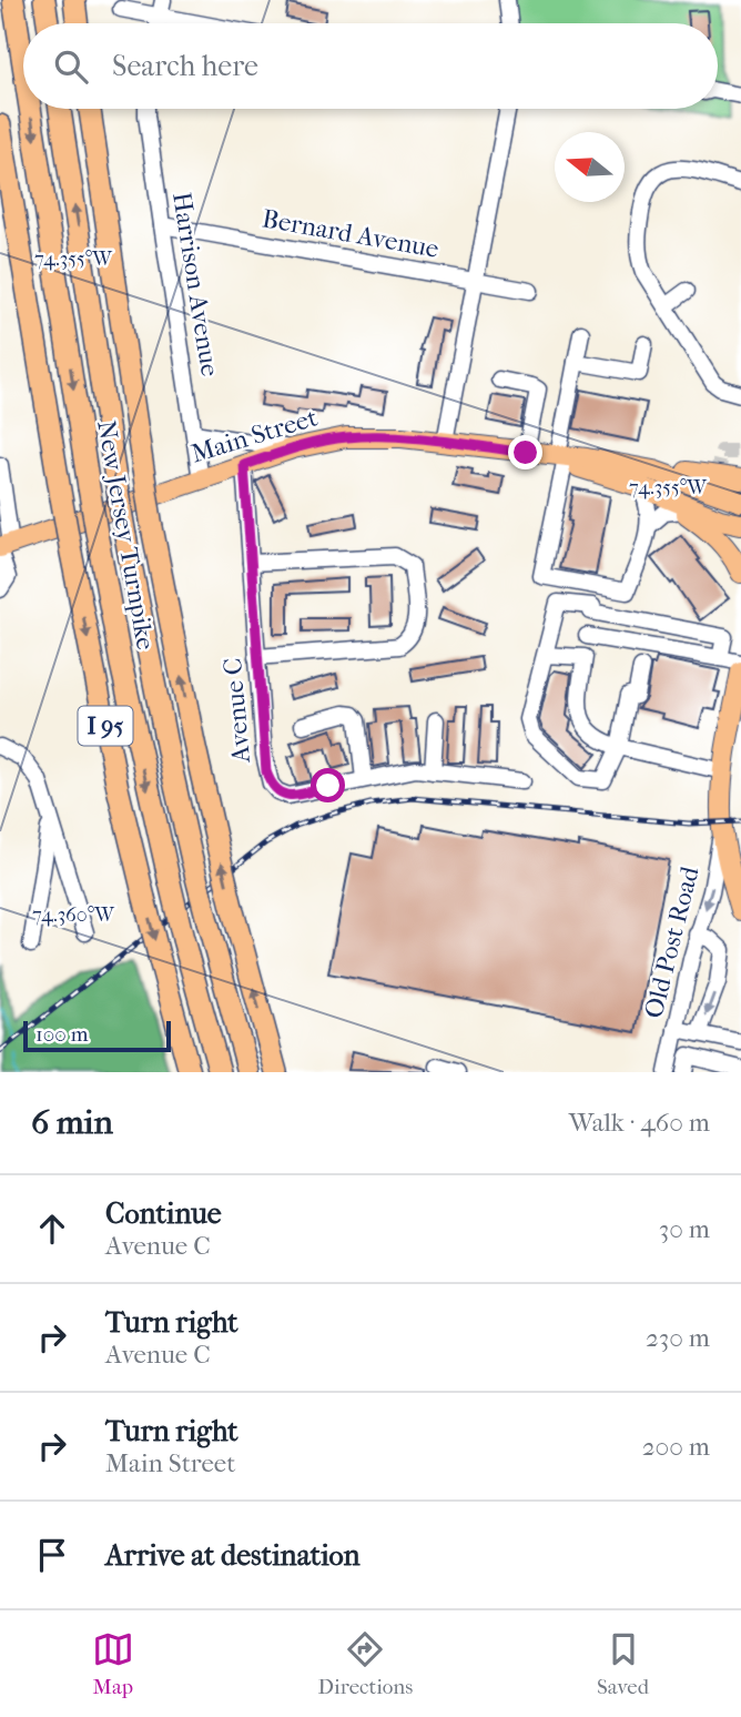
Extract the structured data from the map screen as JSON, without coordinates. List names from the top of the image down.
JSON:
{
  "streets": {
    "highway": ["New Jersey Turnpike", "I 95"],
    "main road": ["Main Street"],
    "street": [
      "Bernard Avenue",
      "Harrison Avenue",
      "Avenue C",
      "Old Post Road"
    ]
  },
  "crossings": [
    ["Bernard Avenue", "Harrison Avenue"],
    ["Harrison Avenue", "Main Street"],
    ["Main Street", "Avenue C"]
  ],
  "one_way": ["Old Post Road"],
  "scale_bar": "100 m",
  "north": "left",
  "page": {
    "search": "Search here",
    "scale": "100 m",
    "heading": ["6 min", "Walk · 460 m"],
    "list": [
      ["Continue", "Avenue C", "30 m"],
      ["Turn right", "Avenue C", "230 m"],
      ["Turn right", "Main Street", "200 m"],
      "Arrive at destination"
    ],
    "nav": ["Map", "Directions", "Saved"]
  },
  "coordinates": ["74.355°W", "74.360°W"]
}
